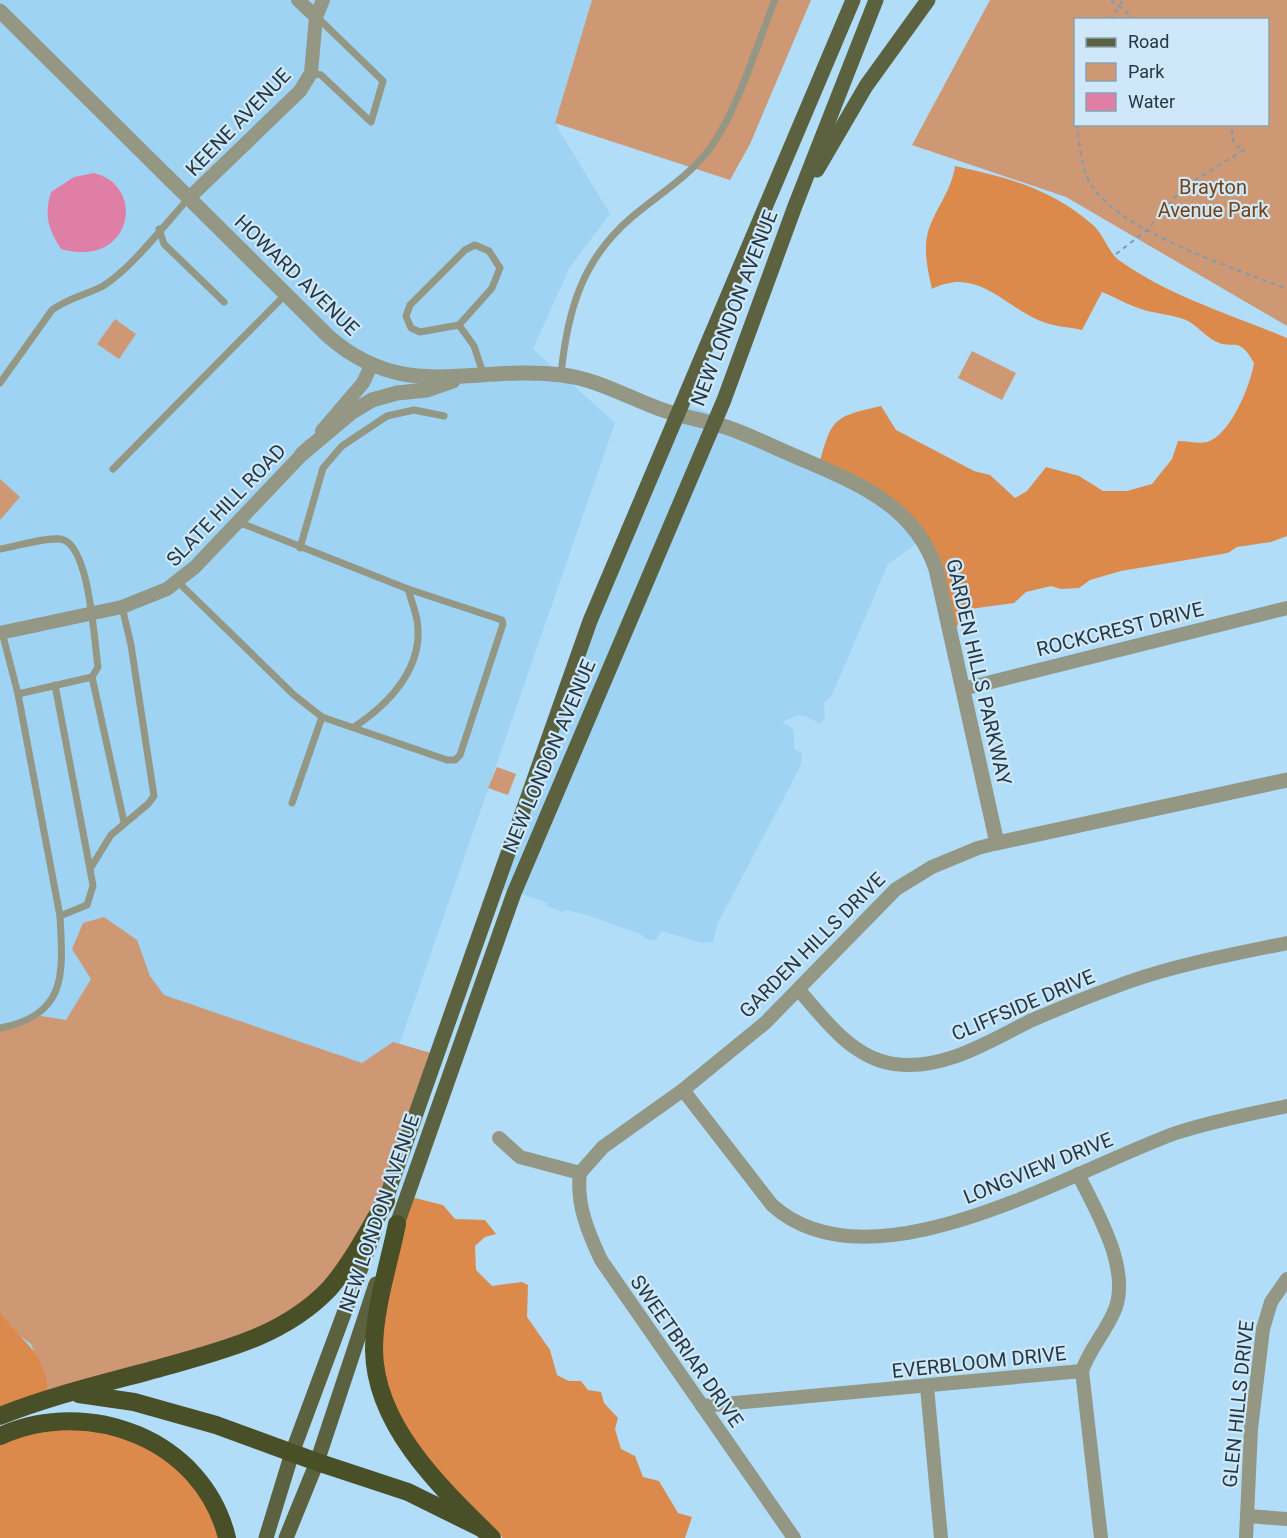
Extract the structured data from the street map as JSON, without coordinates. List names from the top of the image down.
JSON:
{
  "streets": {
    "main road": ["NEW LONDON AVENUE"],
    "street": [
      "KEENE AVENUE",
      "HOWARD AVENUE",
      "SLATE HILL ROAD",
      "ROCKCREST DRIVE",
      "GARDEN HILLS PARKWAY",
      "GARDEN HILLS DRIVE",
      "CLIFFSIDE DRIVE",
      "LONGVIEW DRIVE",
      "SWEETBRIAR DRIVE",
      "EVERBLOOM DRIVE",
      "GLEN HILLS DRIVE"
    ]
  },
  "crossings": [
    ["KEENE AVENUE", "HOWARD AVENUE"],
    ["HOWARD AVENUE", "NEW LONDON AVENUE"],
    ["HOWARD AVENUE", "SLATE HILL ROAD"],
    ["HOWARD AVENUE", "GARDEN HILLS PARKWAY"],
    ["NEW LONDON AVENUE", "GARDEN HILLS PARKWAY"],
    ["ROCKCREST DRIVE", "GARDEN HILLS PARKWAY"],
    ["GARDEN HILLS PARKWAY", "GARDEN HILLS DRIVE"],
    ["GARDEN HILLS DRIVE", "CLIFFSIDE DRIVE"],
    ["GARDEN HILLS DRIVE", "LONGVIEW DRIVE"],
    ["GARDEN HILLS DRIVE", "SWEETBRIAR DRIVE"],
    ["LONGVIEW DRIVE", "EVERBLOOM DRIVE"],
    ["SWEETBRIAR DRIVE", "EVERBLOOM DRIVE"]
  ],
  "parks": ["Brayton Avenue Park"],
  "legend": ["Road", "Park", "Water"]
}
